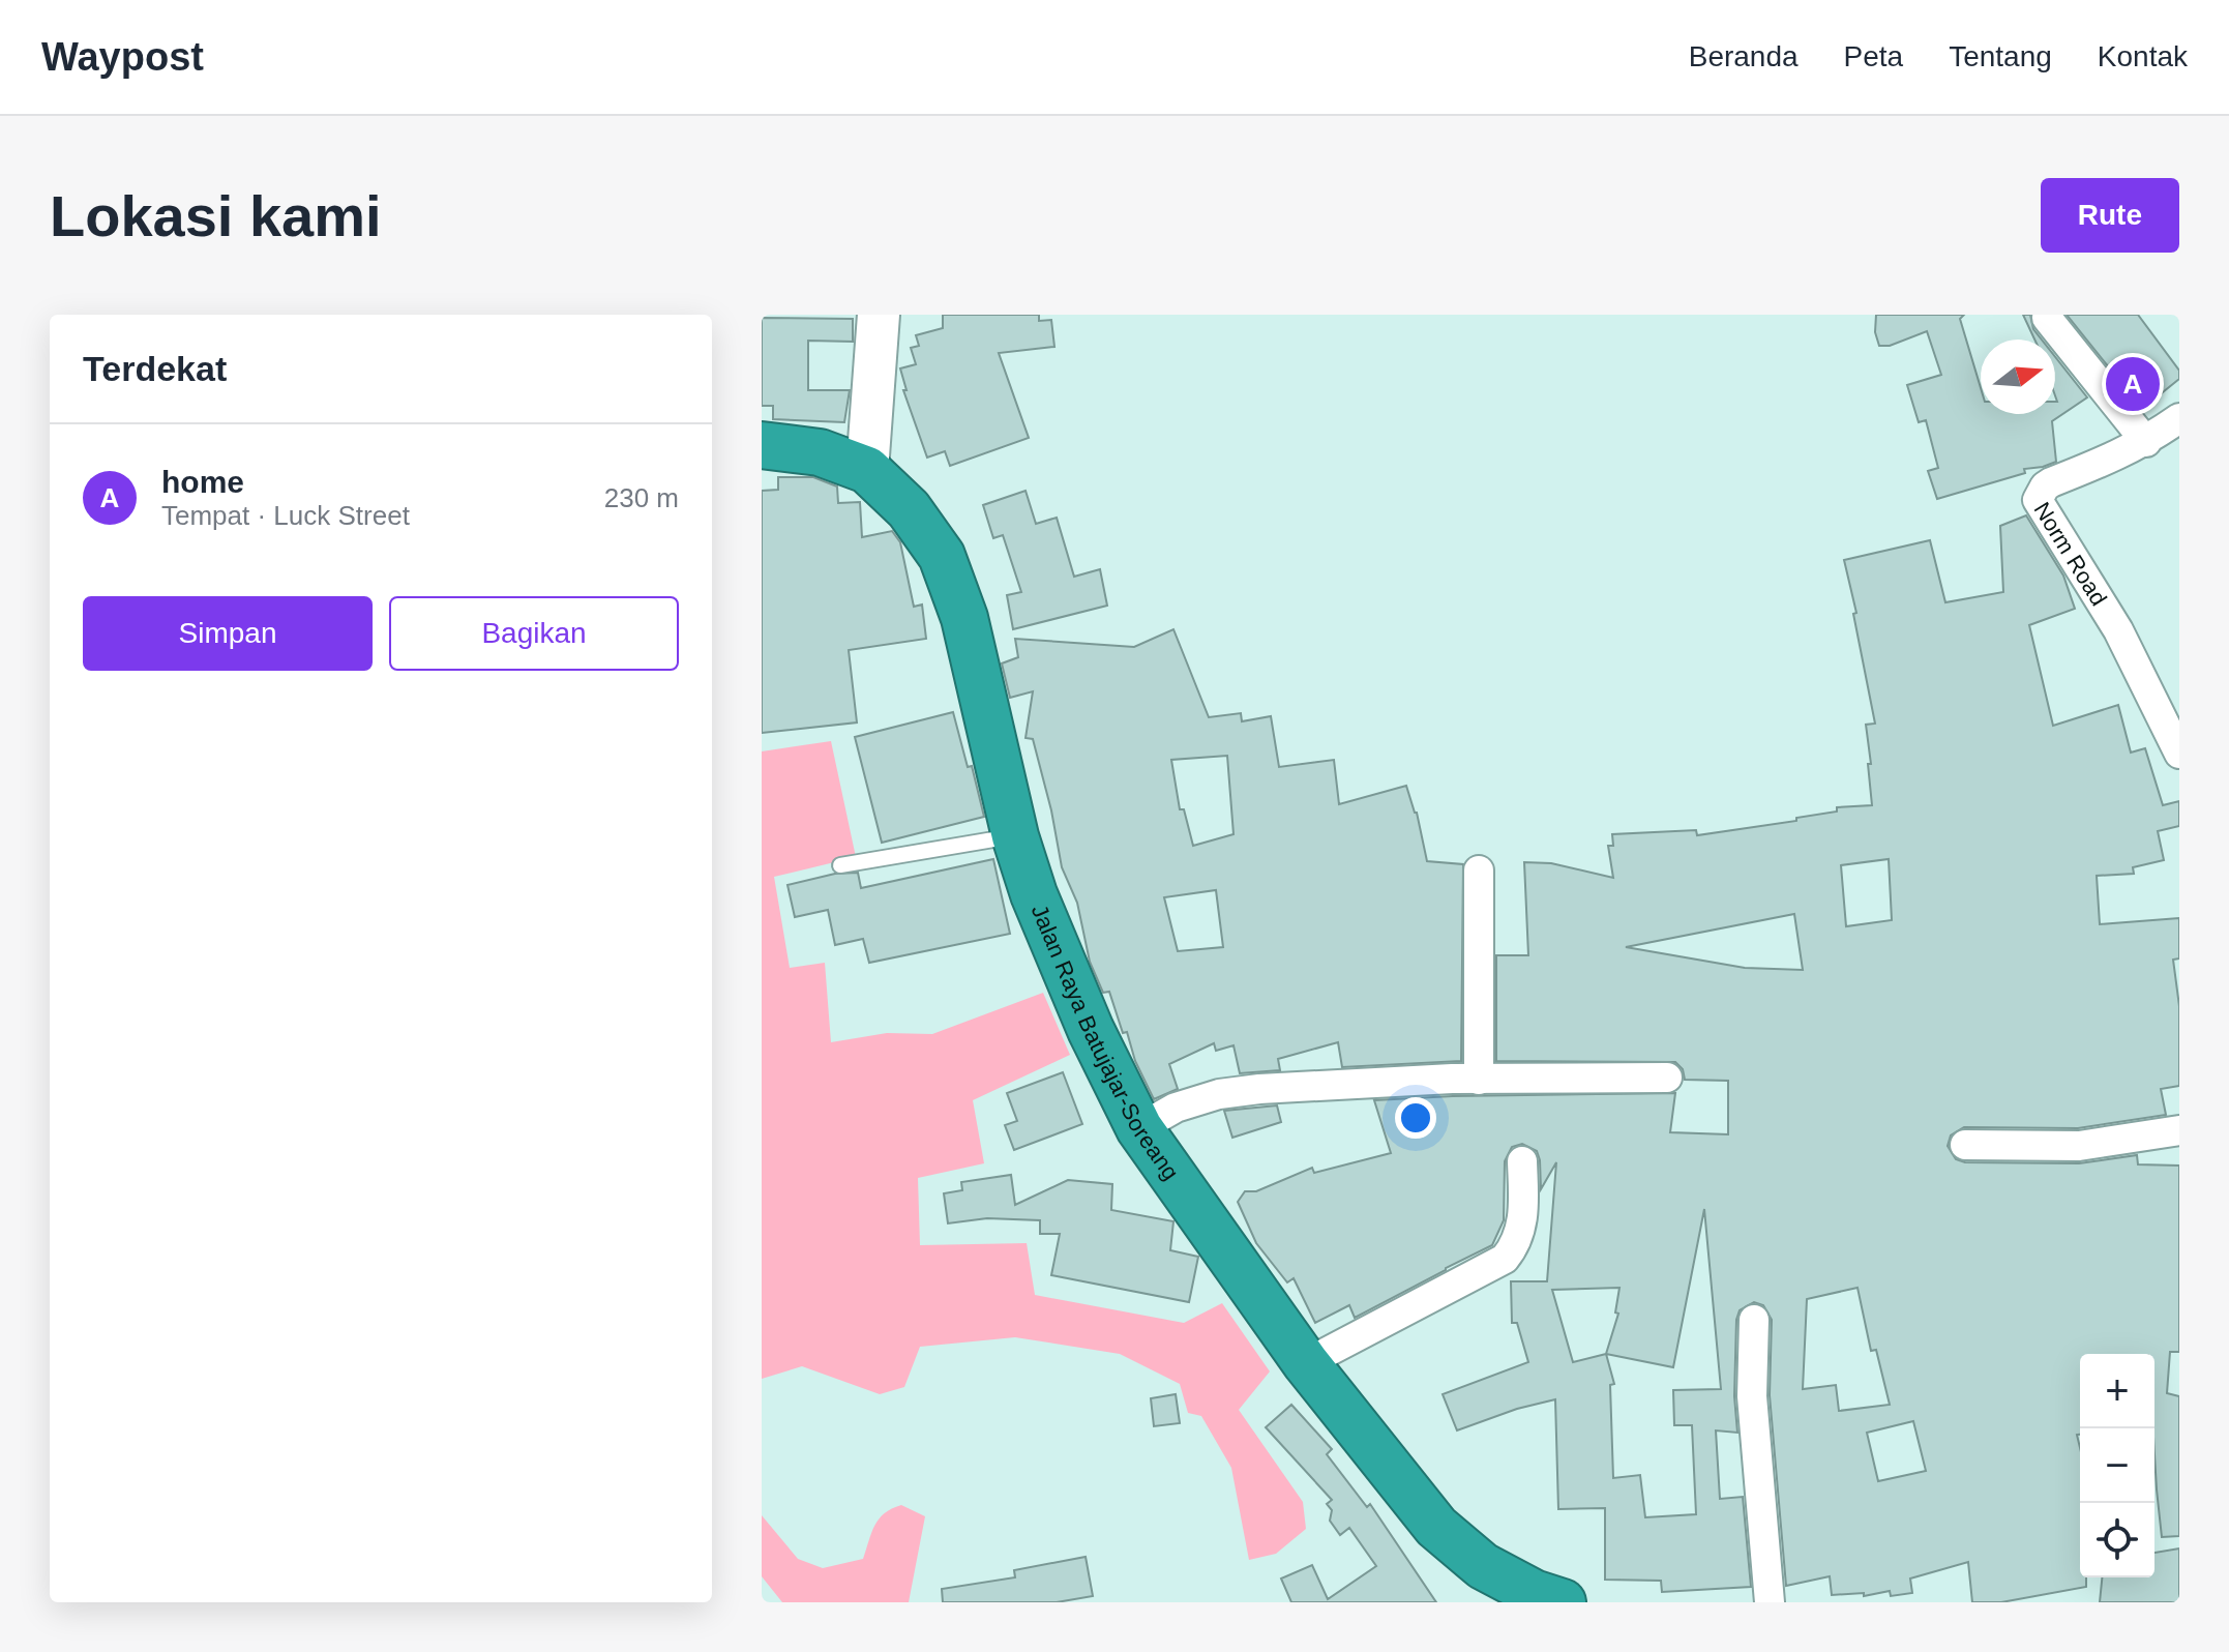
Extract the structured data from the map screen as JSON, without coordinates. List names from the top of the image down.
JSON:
{
  "streets": {
    "highway": ["Jalan Raya Batujajar-Soreang"],
    "street": ["Norm Road"]
  },
  "north": "right",
  "page": {
    "header": "Waypost",
    "nav": [
      "Beranda",
      "Peta",
      "Tentang",
      "Kontak"
    ],
    "buttons": [
      "Rute",
      ["Simpan", "Bagikan"]
    ],
    "title": "Lokasi kami",
    "heading": "Terdekat",
    "pins": "A",
    "list": [
      {
        "mark": "A",
        "name": "home",
        "note": "Tempat · Luck Street",
        "value": "230 m"
      }
    ],
    "map_buttons": ["+", "−"]
  }
}
